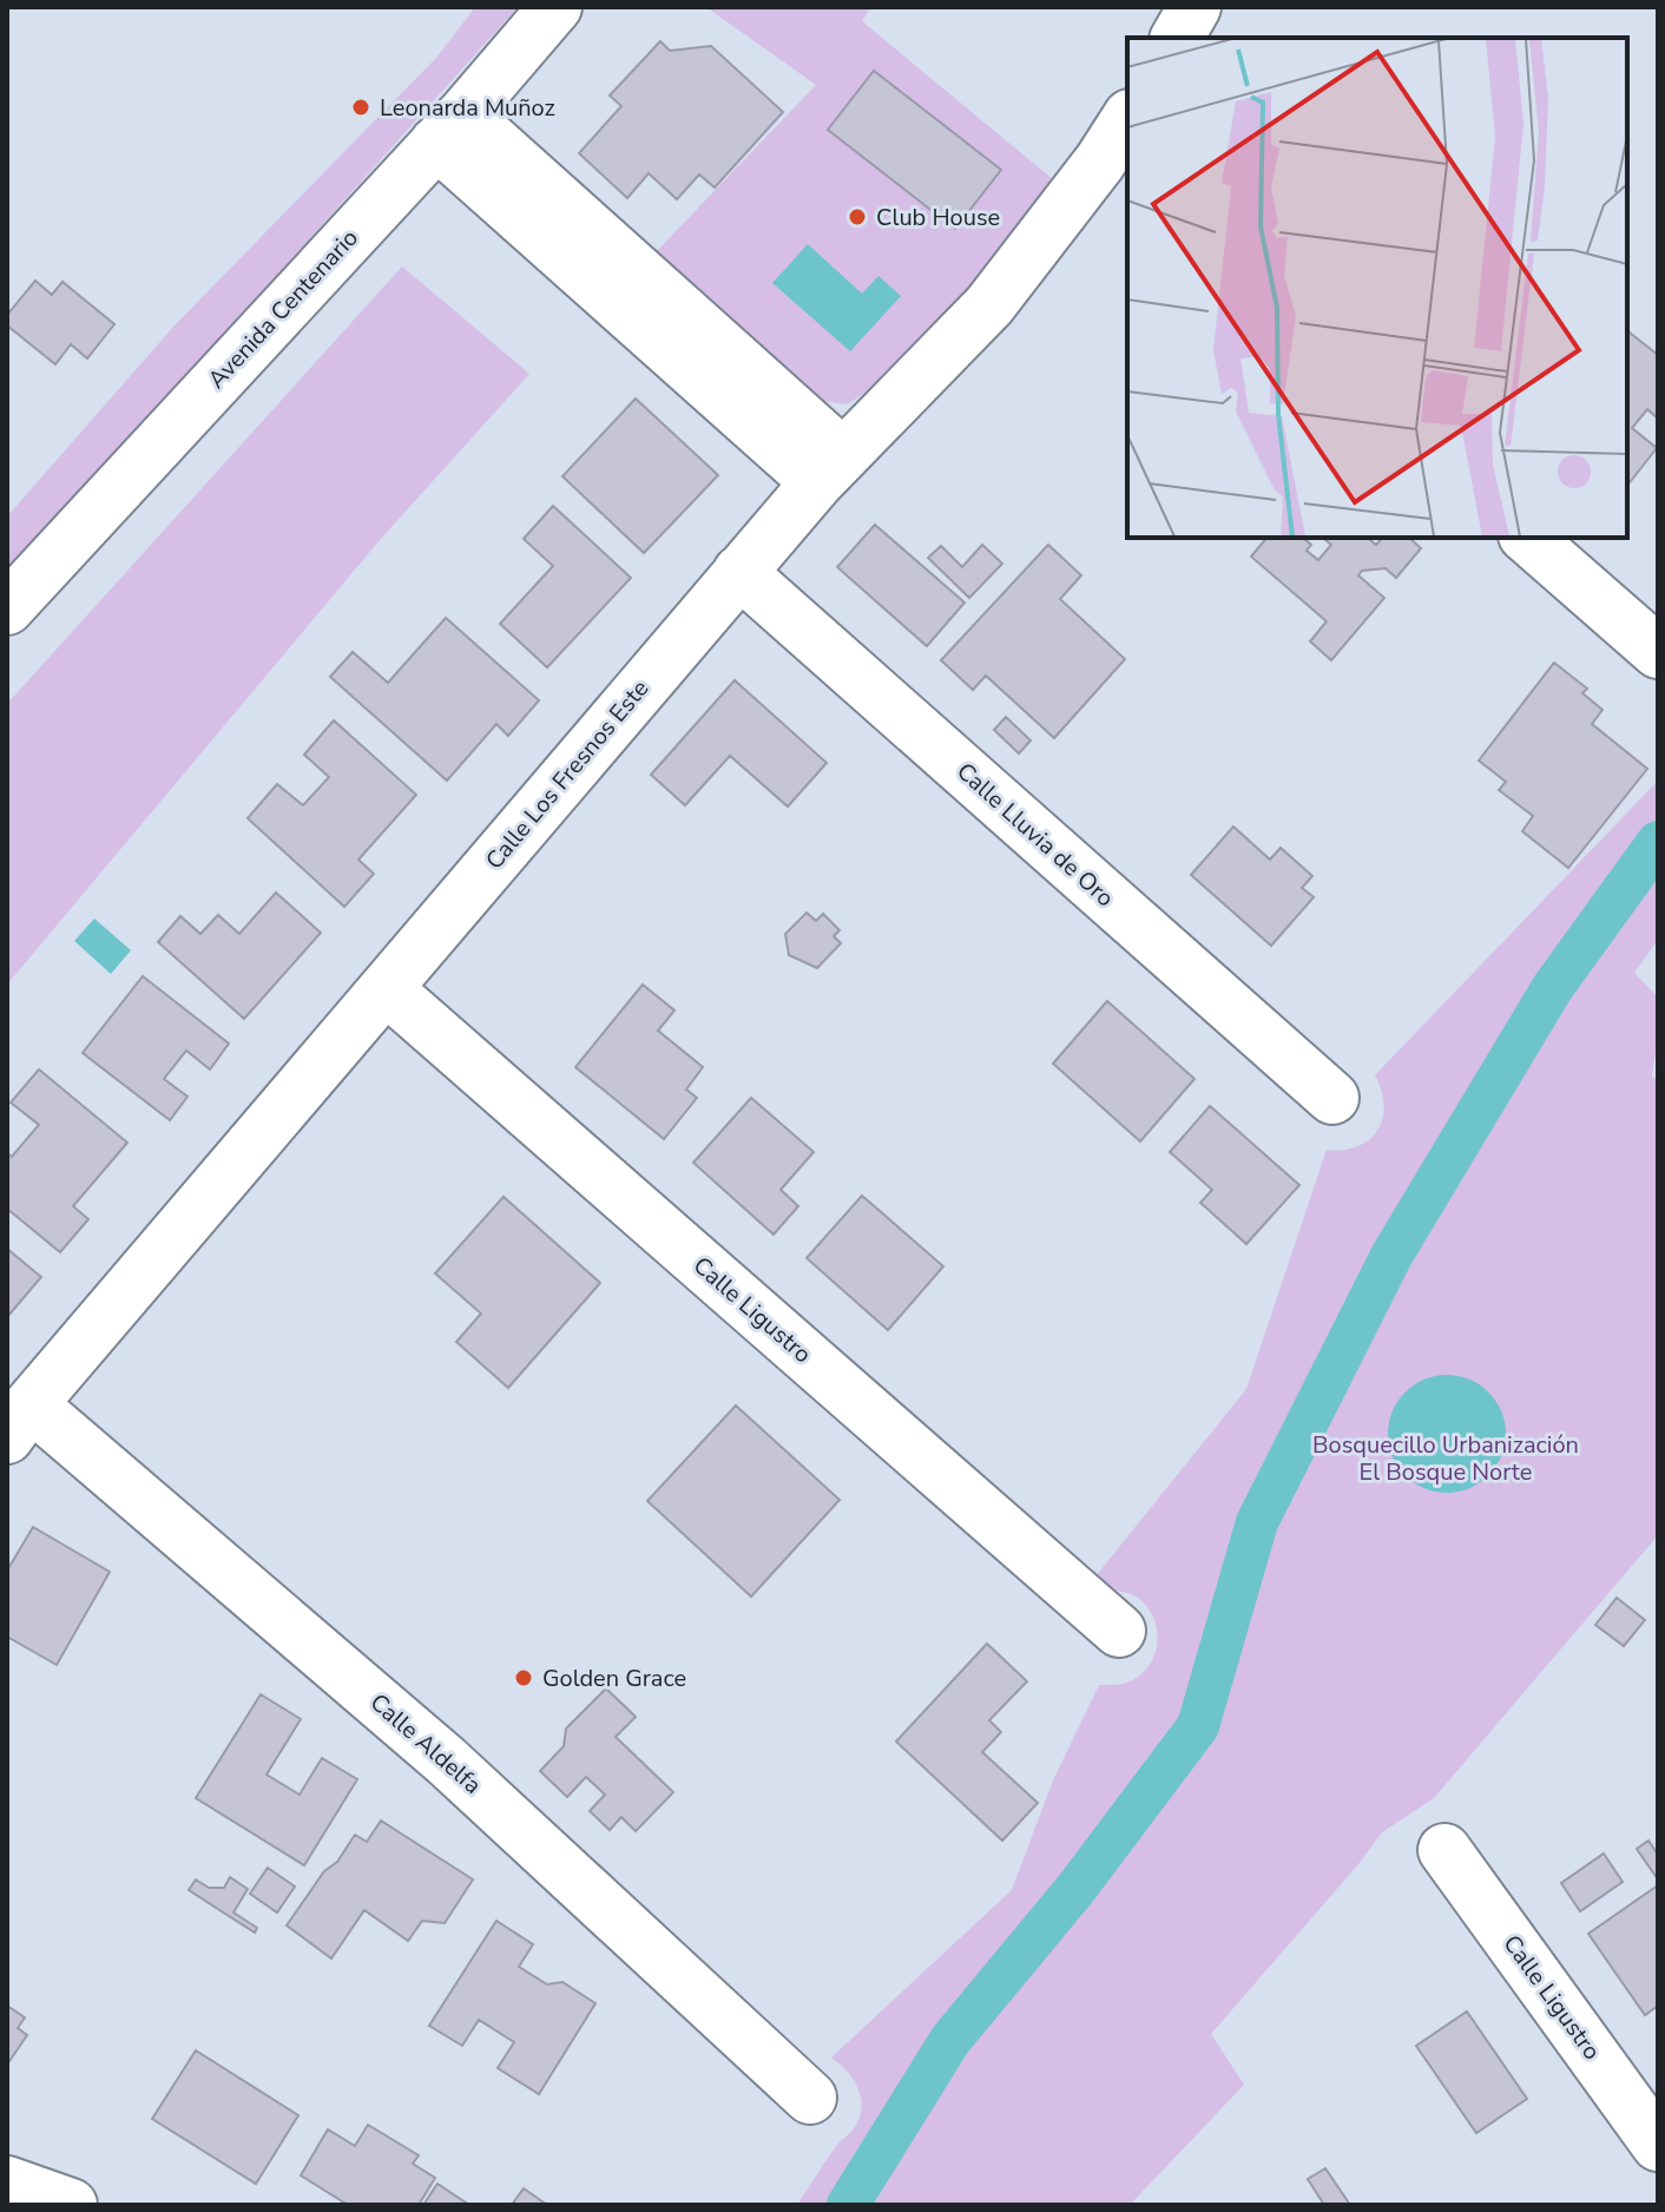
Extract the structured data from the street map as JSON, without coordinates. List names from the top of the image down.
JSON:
{
  "streets": {
    "street": [
      "Avenida Centenario",
      "Calle Los Fresnos Este",
      "Calle Lluvia de Oro",
      "Calle Ligustro",
      "Calle Aldelfa"
    ]
  },
  "crossings": [
    ["Calle Los Fresnos Este", "Calle Lluvia de Oro"],
    ["Calle Los Fresnos Este", "Calle Ligustro"],
    ["Calle Los Fresnos Este", "Calle Aldelfa"]
  ],
  "parks": ["Bosquecillo Urbanización El Bosque Norte"],
  "places": ["Leonarda Muñoz", "Club House", "Golden Grace"]
}
